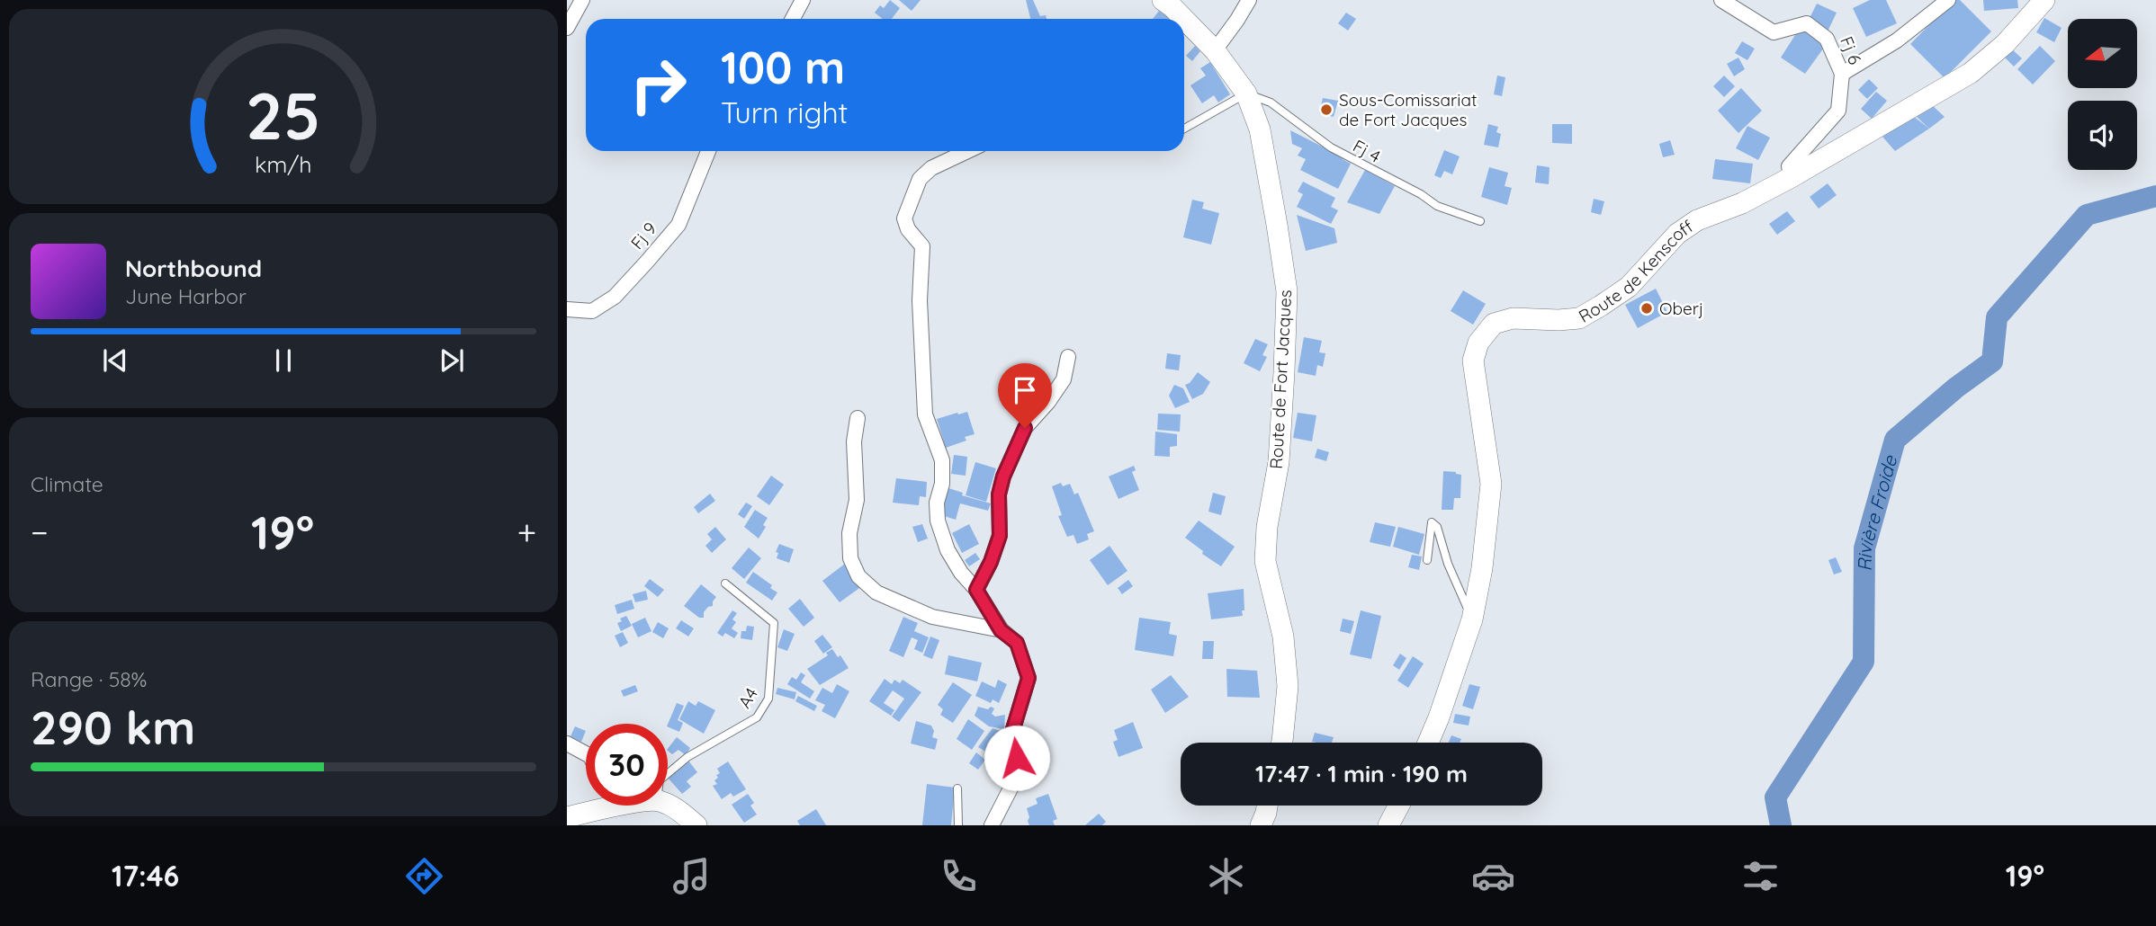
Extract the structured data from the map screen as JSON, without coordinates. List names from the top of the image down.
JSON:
{
  "streets": {
    "main road": ["Route de Kenscoff", "Route de Fort Jacques"],
    "street": ["Fj 6", "Fj 9"],
    "lane": ["Fj 4", "A4"]
  },
  "crossings": [
    ["Fj 6", "Route de Kenscoff"],
    ["Fj 4", "Route de Fort Jacques"]
  ],
  "water": ["Rivière Froide"],
  "places": ["Sous-Comissariat de Fort Jacques", "Oberj"],
  "north": "left",
  "page": {
    "turn": ["100 m", "Turn right"],
    "song": ["Northbound", "June Harbor"],
    "tile": [
      "Climate",
      ["Range · 58%", "290 km"]
    ],
    "heat": ["−", "19°", "+"],
    "limit": "30",
    "trip": "17:47 · 1 min · 190 m",
    "tabs": ["17:46", "19°"],
    "gauge": ["25", "km/h"]
  }
}
